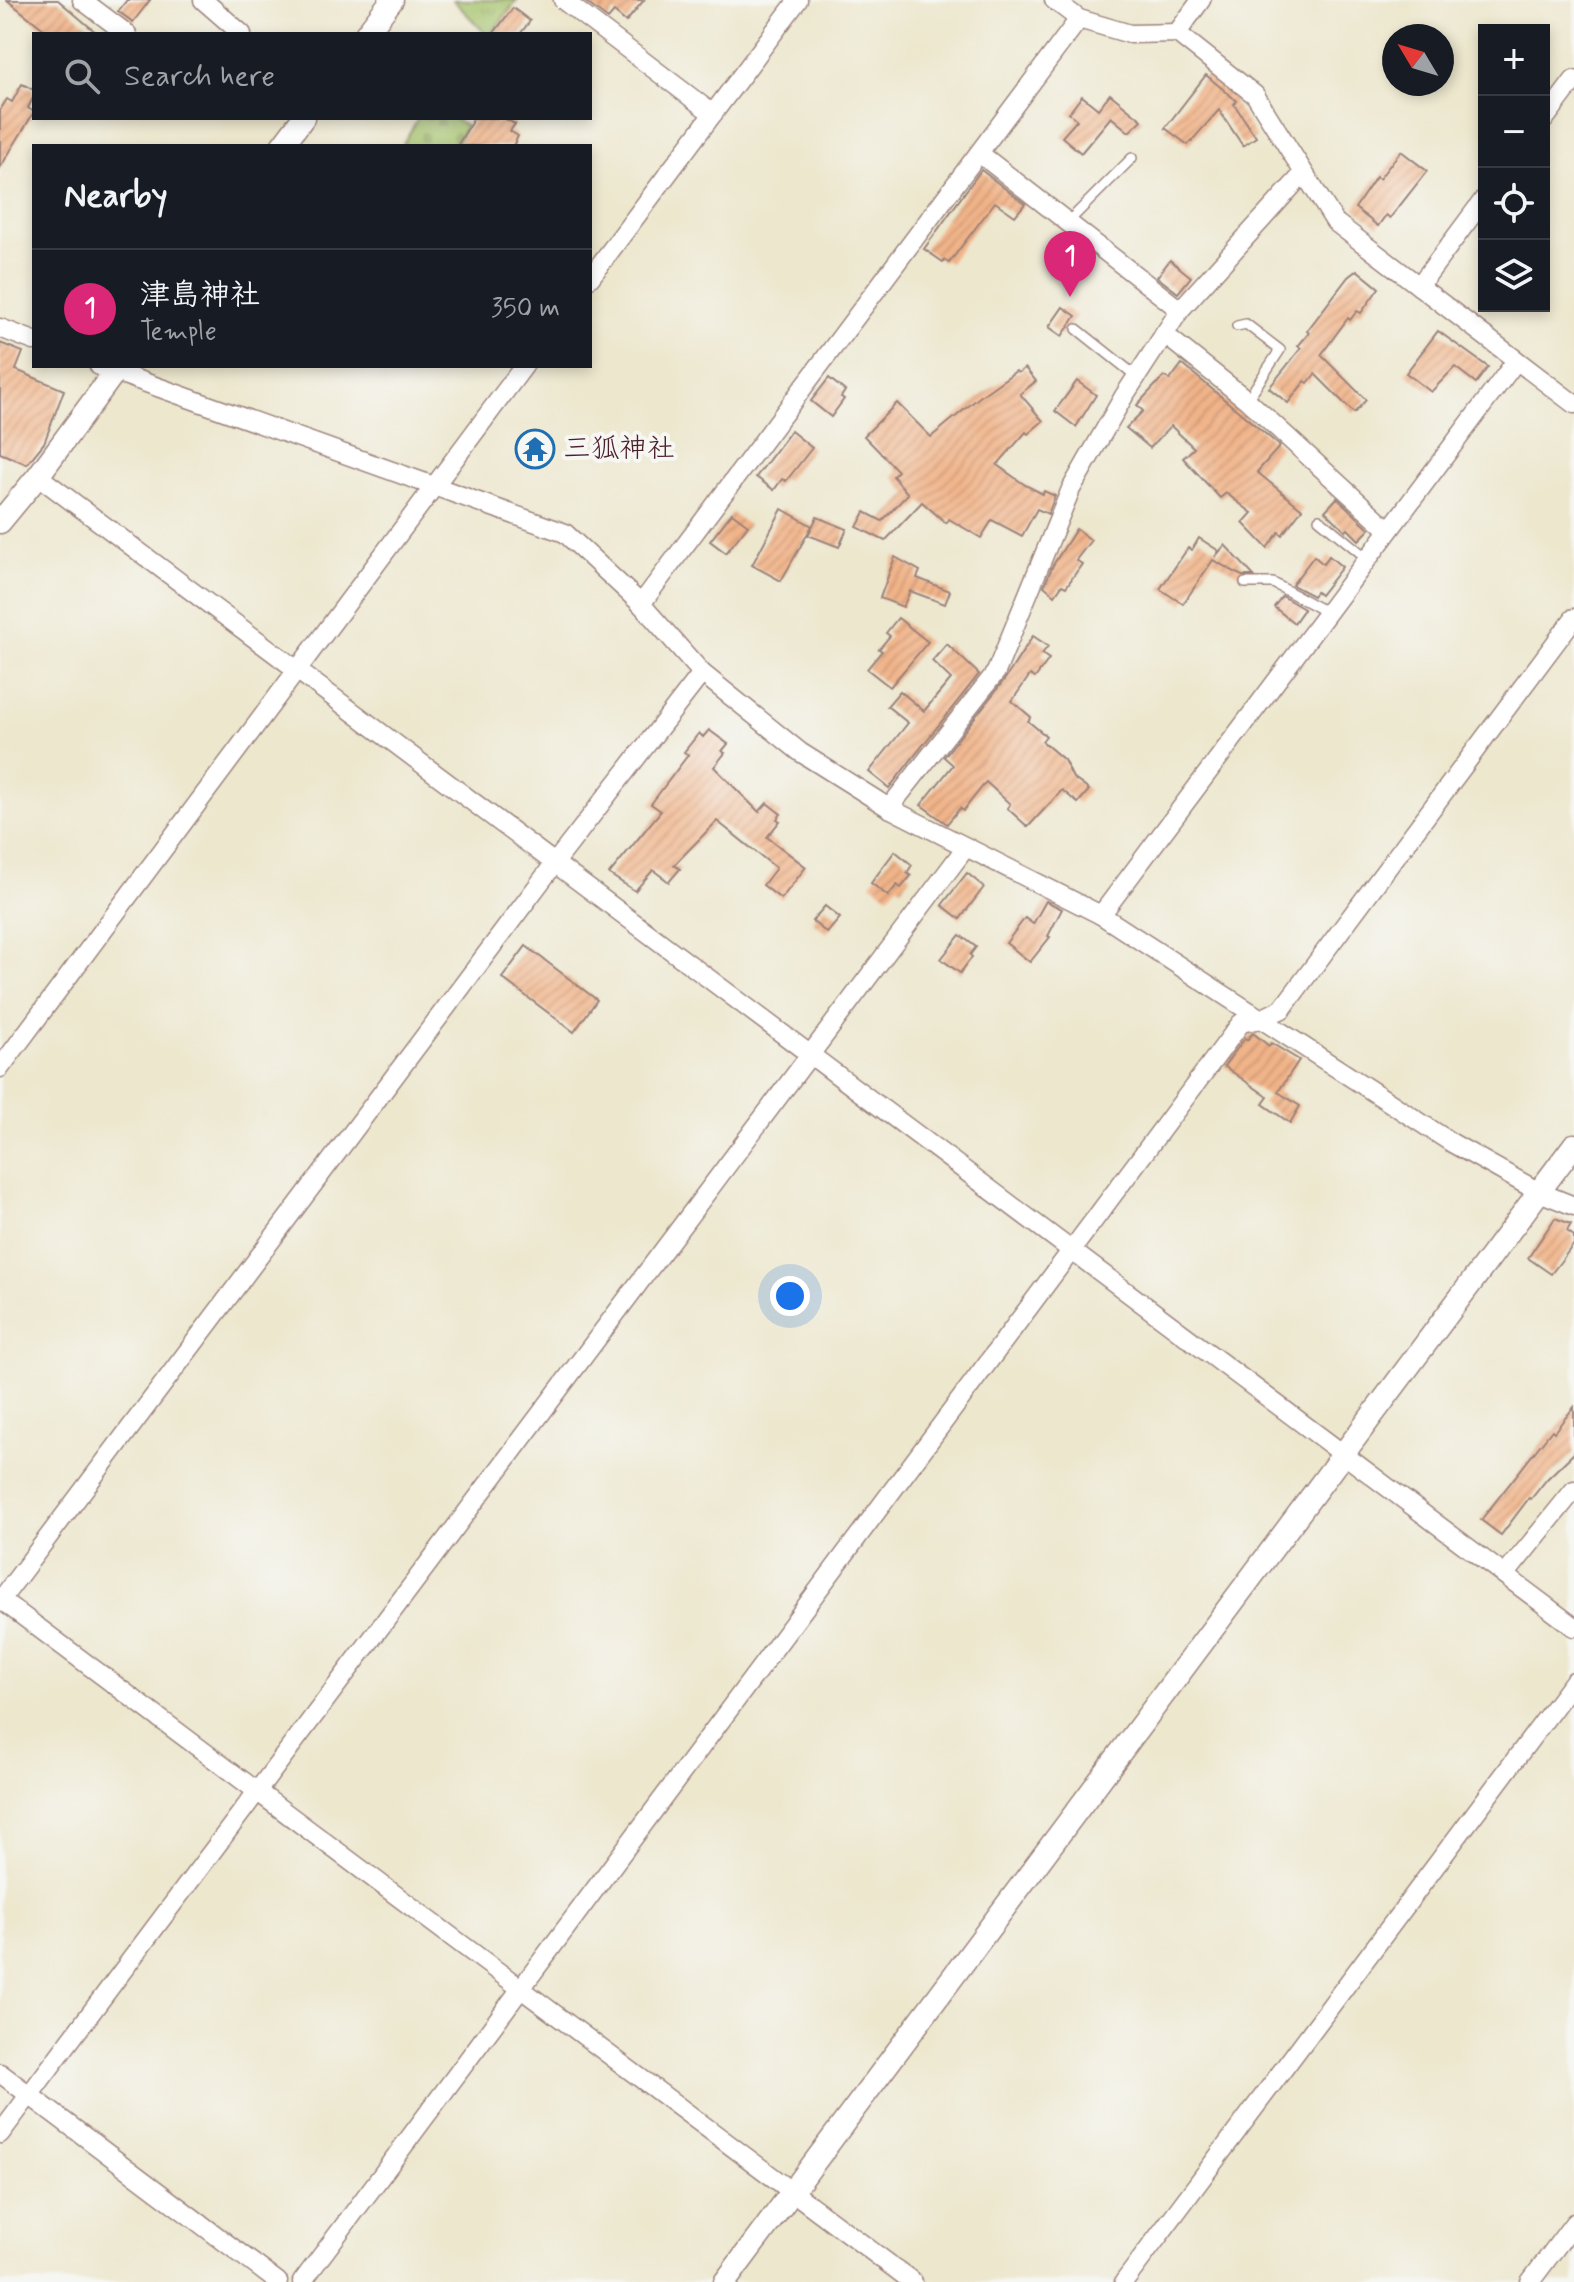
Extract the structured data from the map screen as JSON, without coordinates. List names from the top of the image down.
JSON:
{
  "places": {
    "temple": ["三狐神社"]
  },
  "north": "top left",
  "page": {
    "map_buttons": ["+", "−"],
    "search": "Search here",
    "heading": "Nearby",
    "pins": "1",
    "list": [
      {
        "mark": "1",
        "name": "津島神社",
        "note": "Temple",
        "value": "350 m"
      }
    ]
  }
}
